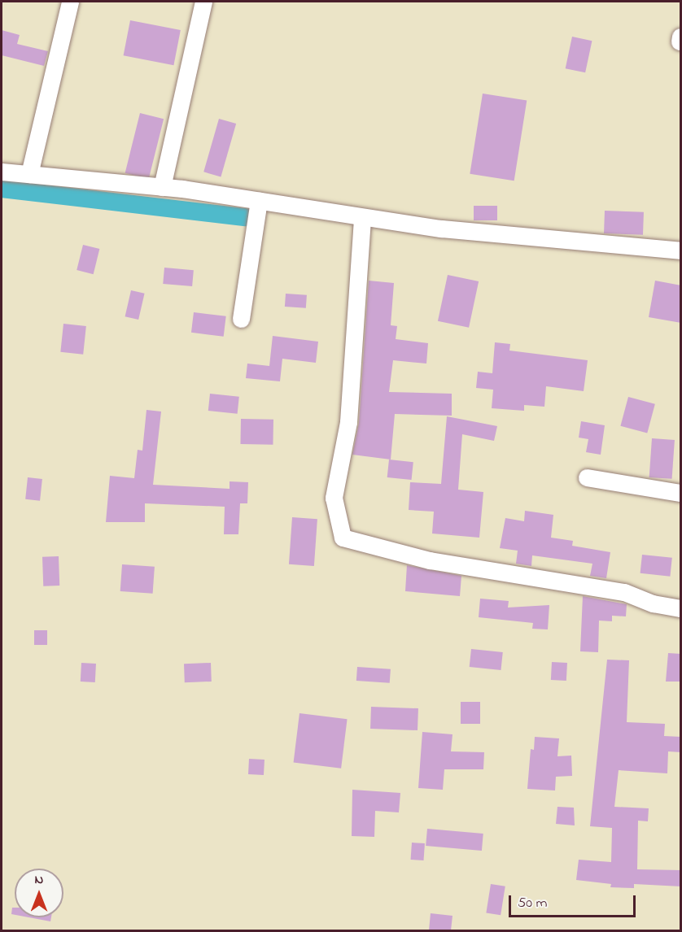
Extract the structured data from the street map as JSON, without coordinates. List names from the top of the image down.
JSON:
{
  "scale_bar": "50 m",
  "north": "top"
}
